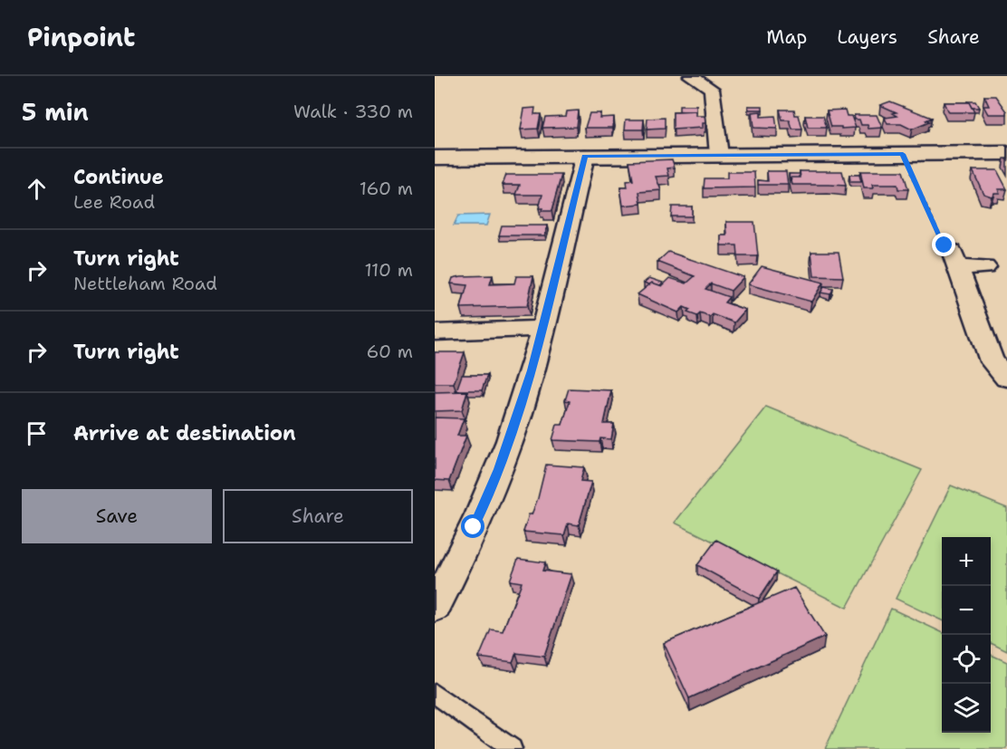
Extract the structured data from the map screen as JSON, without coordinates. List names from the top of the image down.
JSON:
{
  "page": {
    "header": "Pinpoint",
    "nav": ["Map", "Layers", "Share"],
    "heading": ["5 min", "Walk · 330 m"],
    "list": [
      ["Continue", "Lee Road", "160 m"],
      ["Turn right", "Nettleham Road", "110 m"],
      ["Turn right", "60 m"],
      "Arrive at destination"
    ],
    "buttons": ["Save", "Share"],
    "map_buttons": ["+", "−"]
  }
}
